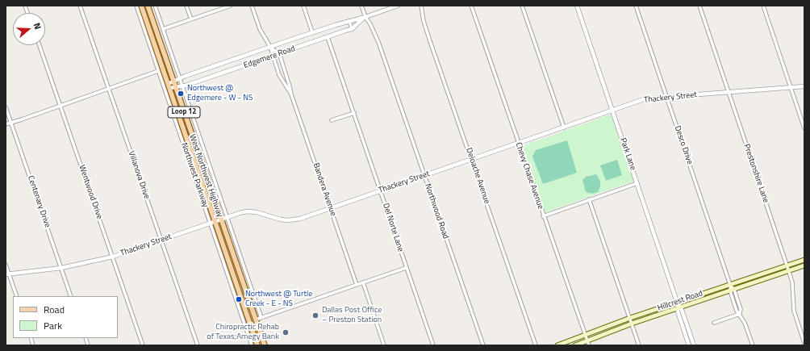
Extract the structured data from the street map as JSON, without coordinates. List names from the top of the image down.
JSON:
{
  "streets": {
    "main road": ["Loop 12", "West Northwest Highway", "Hillcrest Road"],
    "street": [
      "Edgemere Road",
      "Thackery Street",
      "Desco Drive",
      "Park Lane",
      "Prestonshire Lane",
      "Villanova Drive",
      "Northwest Parkway",
      "Deloache Avenue",
      "Chevy Chase Avenue",
      "Bandera Avenue",
      "Wentwood Drive",
      "Centenary Drive",
      "Northwood Road",
      "Del Norte Lane"
    ]
  },
  "crossings": [
    ["Edgemere Road", "West Northwest Highway"],
    ["Edgemere Road", "Bandera Avenue"],
    ["Edgemere Road", "Northwood Road"],
    ["Edgemere Road", "Del Norte Lane"],
    ["Thackery Street", "Desco Drive"],
    ["Thackery Street", "Park Lane"],
    ["Thackery Street", "Prestonshire Lane"],
    ["Thackery Street", "Villanova Drive"],
    ["Thackery Street", "Northwest Parkway"],
    ["Thackery Street", "West Northwest Highway"],
    ["Thackery Street", "Deloache Avenue"],
    ["Thackery Street", "Chevy Chase Avenue"],
    ["Thackery Street", "Bandera Avenue"],
    ["Thackery Street", "Wentwood Drive"],
    ["Thackery Street", "Centenary Drive"],
    ["Thackery Street", "Northwood Road"],
    ["Thackery Street", "Del Norte Lane"],
    ["Desco Drive", "Hillcrest Road"],
    ["Park Lane", "Hillcrest Road"],
    ["Prestonshire Lane", "Hillcrest Road"],
    ["Northwest Parkway", "West Northwest Highway"],
    ["Chevy Chase Avenue", "Hillcrest Road"]
  ],
  "places": [
    "Northwest @ Edgemere - W - NS",
    "Northwest @ Turtle Creek - E - NS",
    "Dallas Post Office – Preston Station",
    "Chiropractic Rehab of Texas;Amegy Bank"
  ],
  "legend": ["Road", "Park"],
  "north": "right"
}
